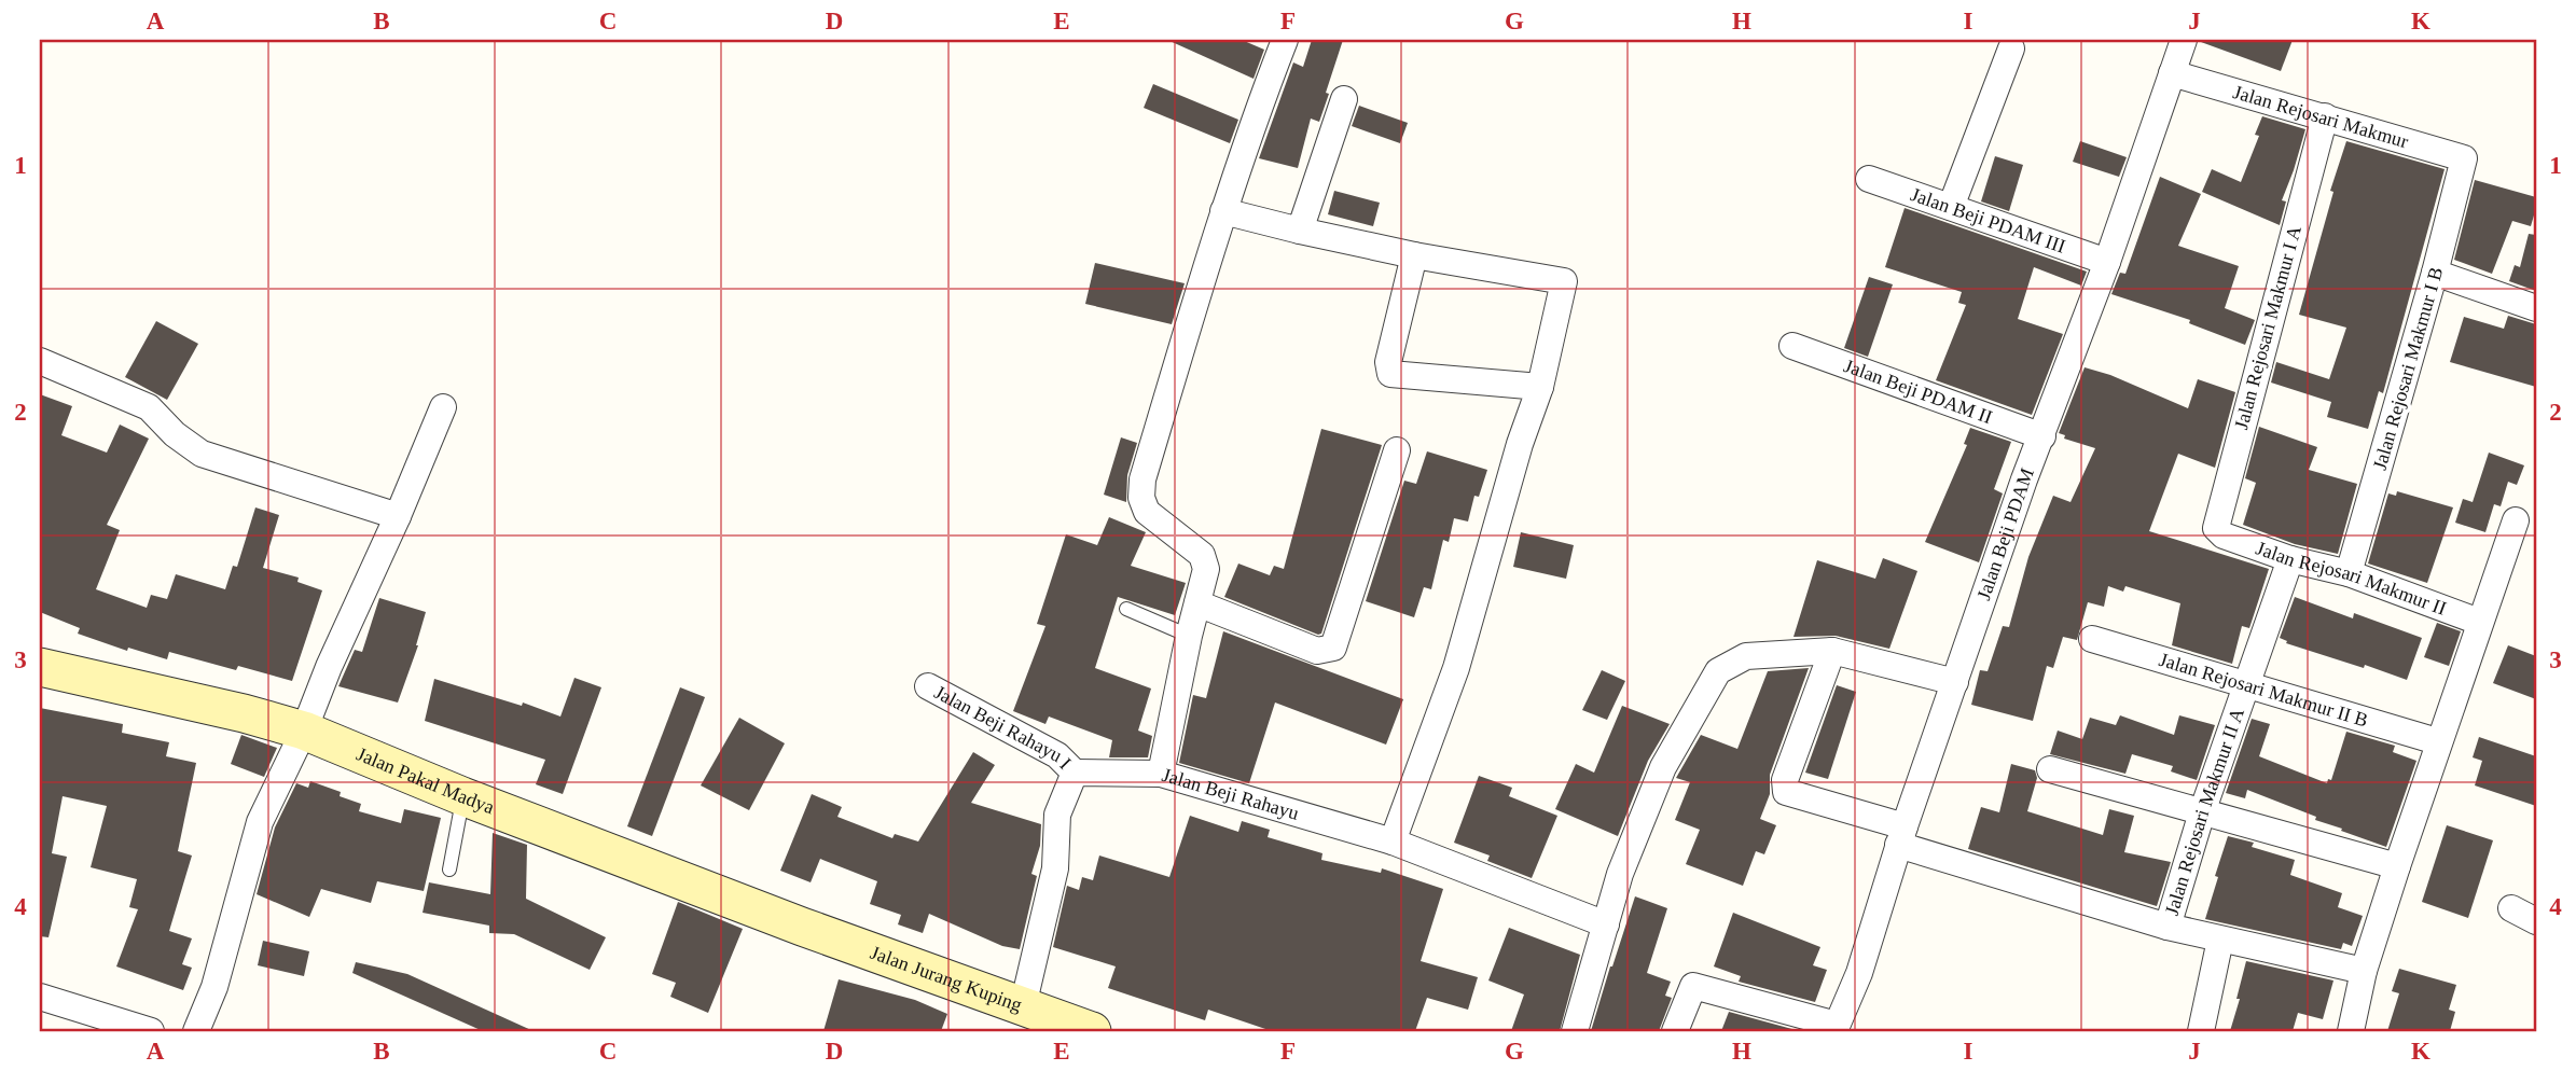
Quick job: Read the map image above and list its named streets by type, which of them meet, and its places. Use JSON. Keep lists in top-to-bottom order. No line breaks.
{"streets":{"street":["Jalan Rejosari Makmur","Jalan Beji PDAM III","Jalan Rejosari Makmur I A","Jalan Rejosari Makmur I B","Jalan Beji PDAM II","Jalan Beji PDAM","Jalan Rejosari Makmur II","Jalan Rejosari Makmur II B","Jalan Beji Rahayu I","Jalan Pakal Madya","Jalan Beji Rahayu","Jalan Rejosari Makmur II A","Jalan Jurang Kuping"]},"crossings":[["Jalan Rejosari Makmur","Jalan Rejosari Makmur I A"],["Jalan Rejosari Makmur","Jalan Rejosari Makmur I B"],["Jalan Rejosari Makmur","Jalan Beji PDAM"],["Jalan Beji PDAM III","Jalan Beji PDAM"],["Jalan Rejosari Makmur I A","Jalan Rejosari Makmur II"],["Jalan Rejosari Makmur I B","Jalan Rejosari Makmur II"],["Jalan Beji PDAM II","Jalan Beji PDAM"],["Jalan Beji PDAM","Jalan Rejosari Makmur II A"],["Jalan Rejosari Makmur II","Jalan Rejosari Makmur II A"],["Jalan Rejosari Makmur II B","Jalan Rejosari Makmur II A"],["Jalan Beji Rahayu I","Jalan Beji Rahayu"],["Jalan Pakal Madya","Jalan Jurang Kuping"]],"grid":{"columns":["A","B","C","D","E","F","G","H","I","J","K"],"rows":["1","2","3","4"]}}
